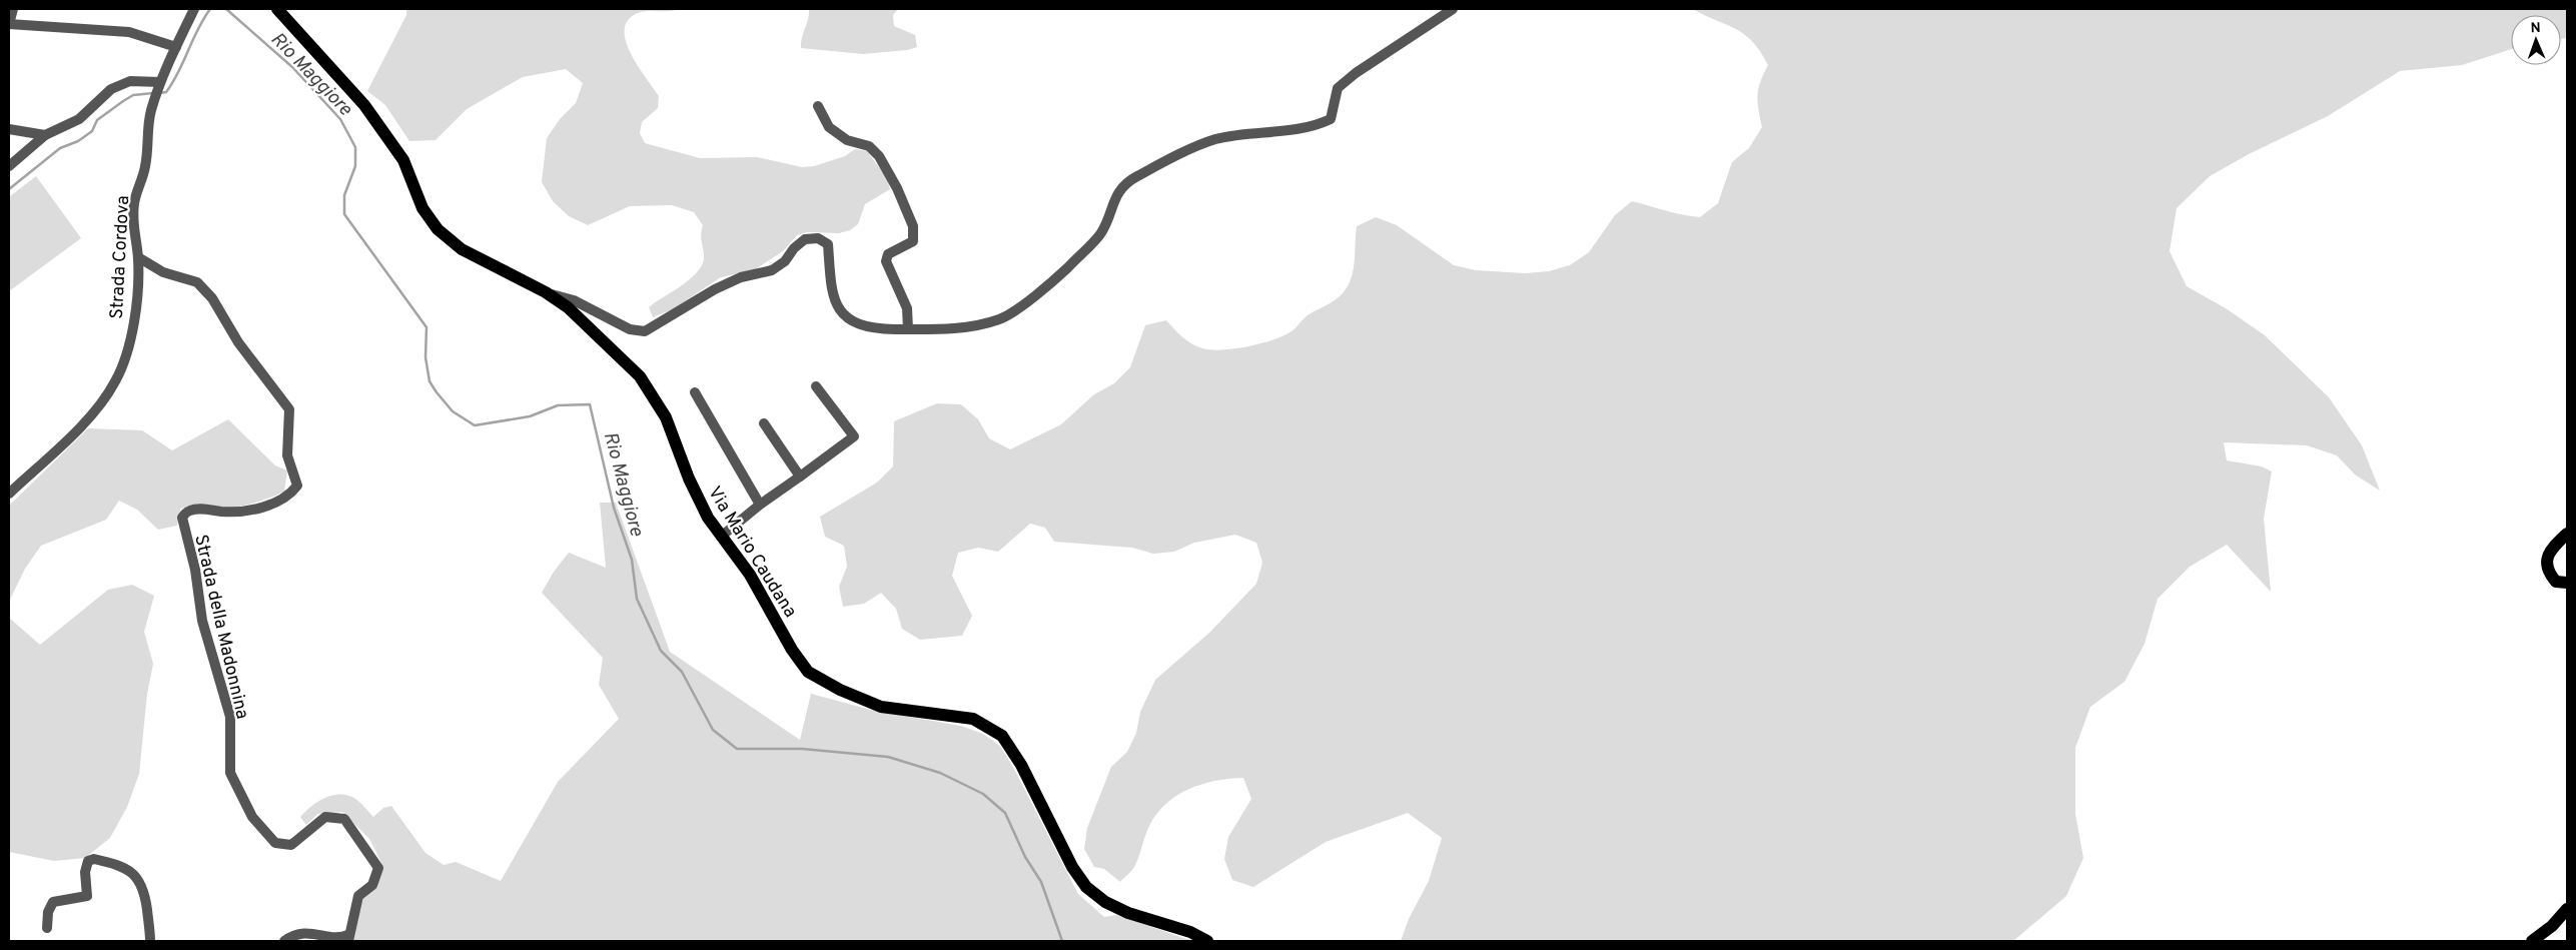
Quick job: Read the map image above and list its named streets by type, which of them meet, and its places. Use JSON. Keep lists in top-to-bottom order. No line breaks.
{"streets":{"main road":["Via Mario Caudana"],"street":["Strada Cordova","Strada della Madonnina"]},"crossings":[["Strada Cordova","Strada della Madonnina"]],"water":["Rio Maggiore"],"north":"top"}
